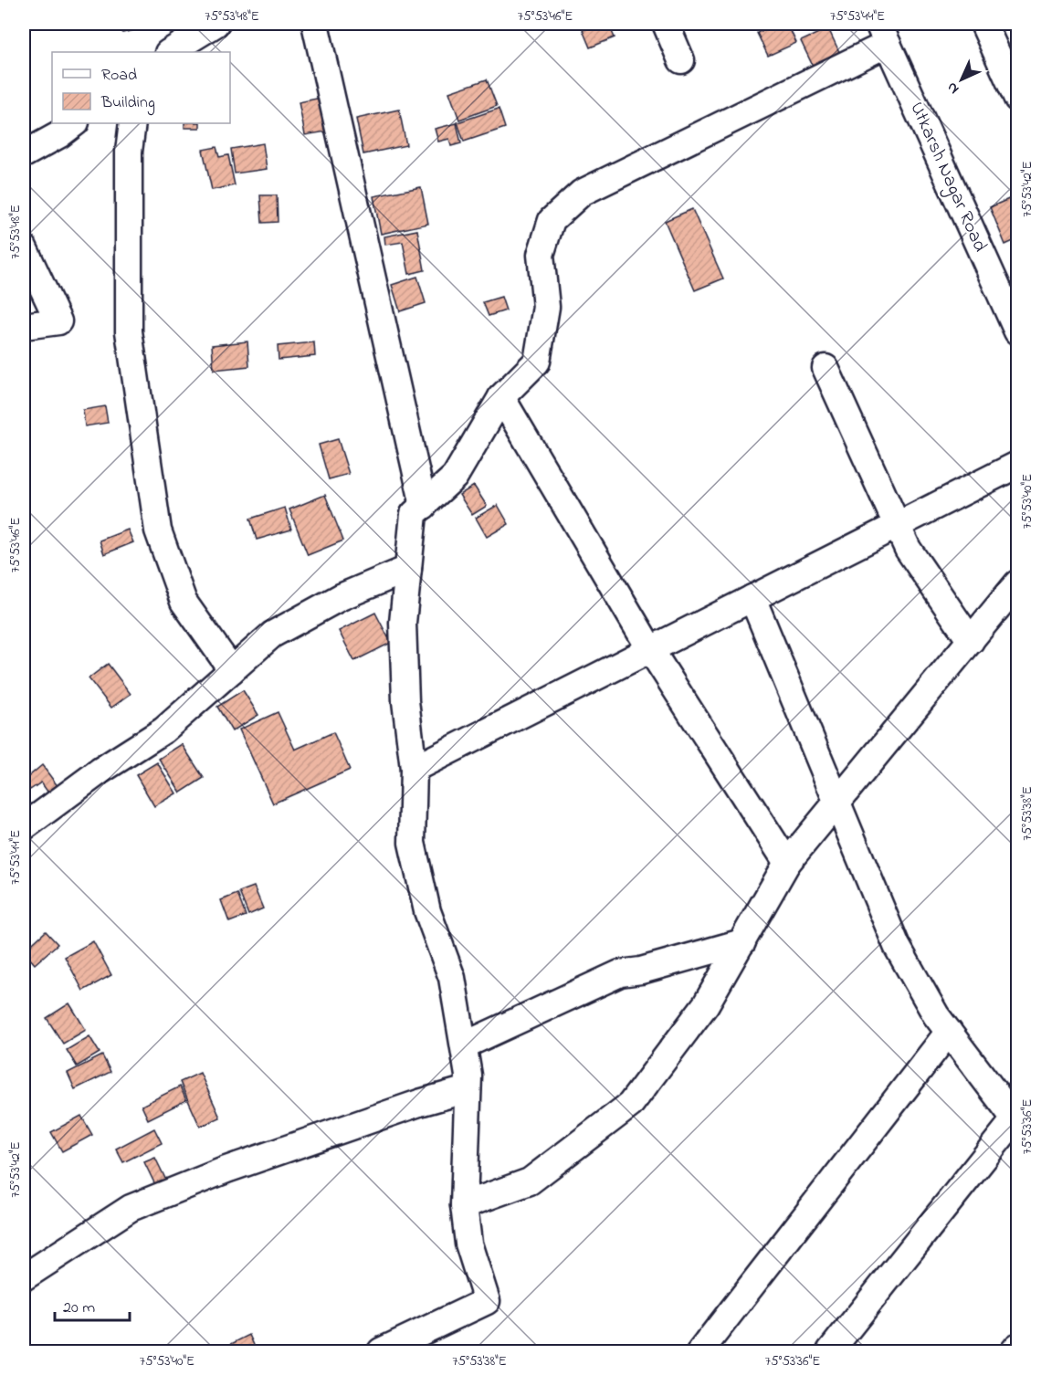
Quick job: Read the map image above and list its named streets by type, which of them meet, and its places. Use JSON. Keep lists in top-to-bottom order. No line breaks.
{"streets":{"street":["Utkarsh Nagar Road"]},"legend":["Road","Building"],"scale_bar":"20 m","north":"bottom left","coordinates":["75°53'48\"E","75°53'46\"E","75°53'44\"E","75°53'42\"E","75°53'40\"E","75°53'38\"E","75°53'36\"E"]}
